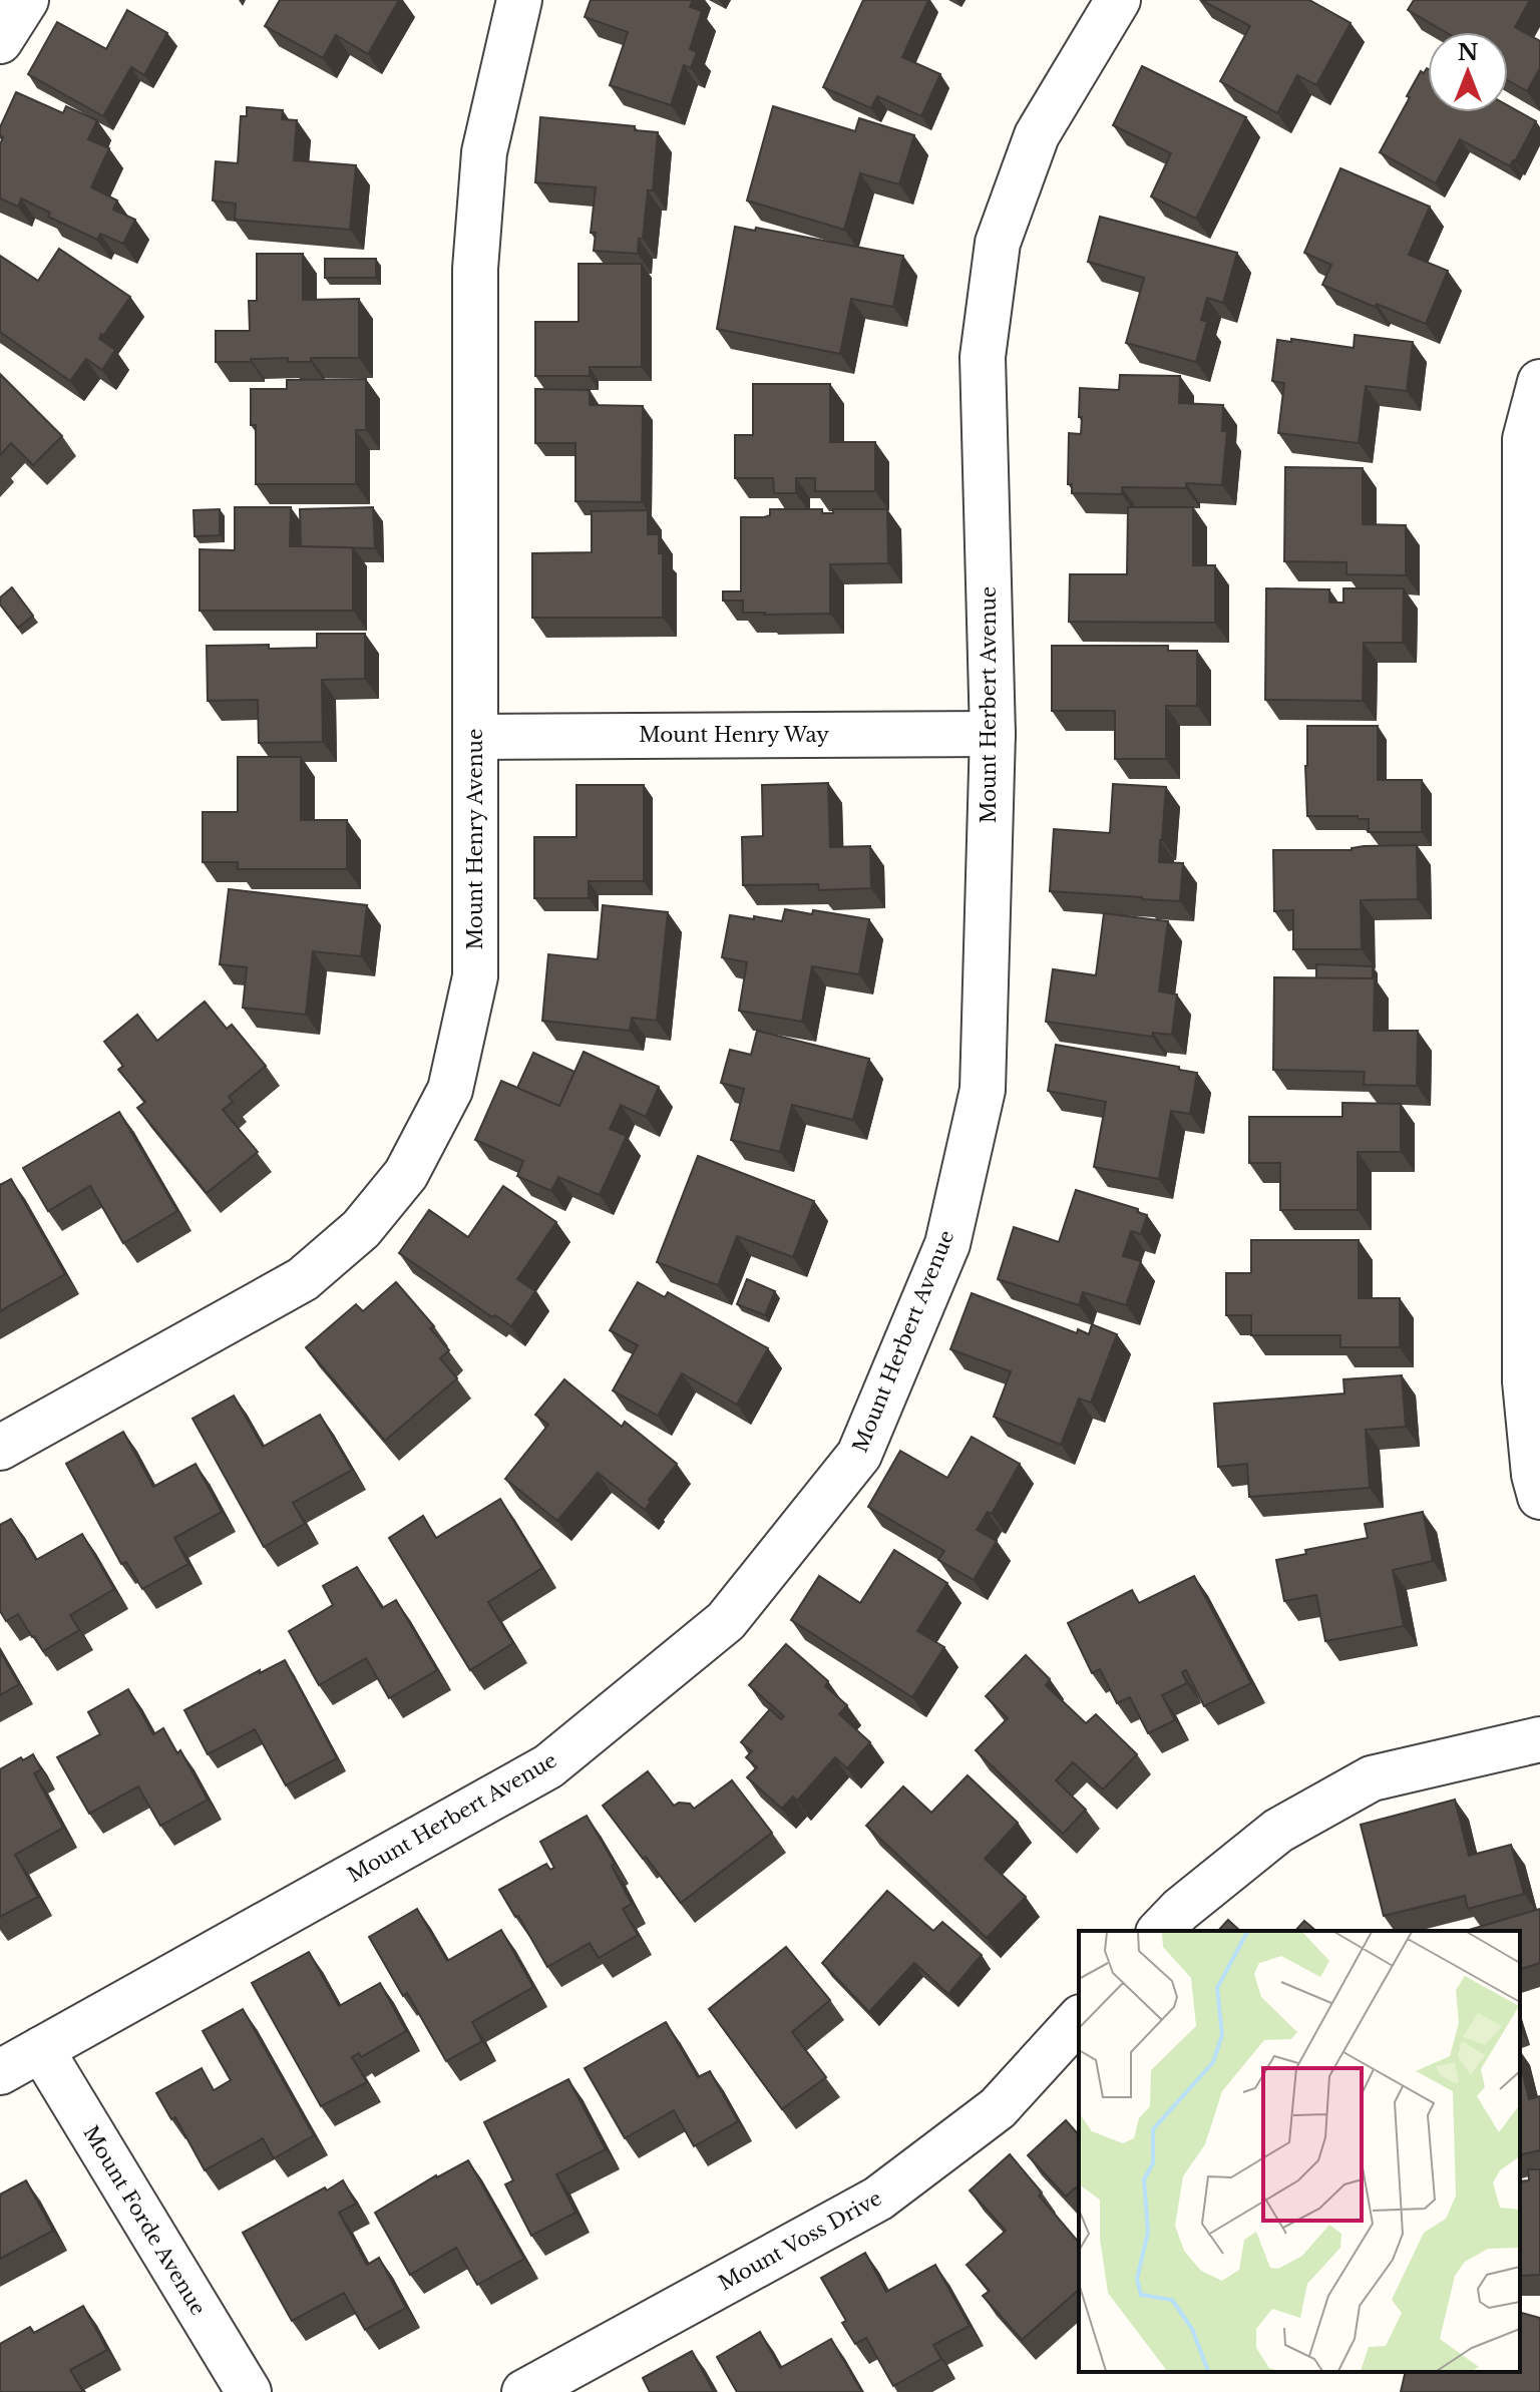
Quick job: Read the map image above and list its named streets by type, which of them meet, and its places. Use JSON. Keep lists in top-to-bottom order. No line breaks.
{"streets":{"street":["Mount Herbert Avenue","Mount Henry Way","Mount Henry Avenue","Mount Forde Avenue","Mount Voss Drive"]},"crossings":[["Mount Herbert Avenue","Mount Henry Way"],["Mount Herbert Avenue","Mount Forde Avenue"],["Mount Henry Way","Mount Henry Avenue"]],"north":"top"}
